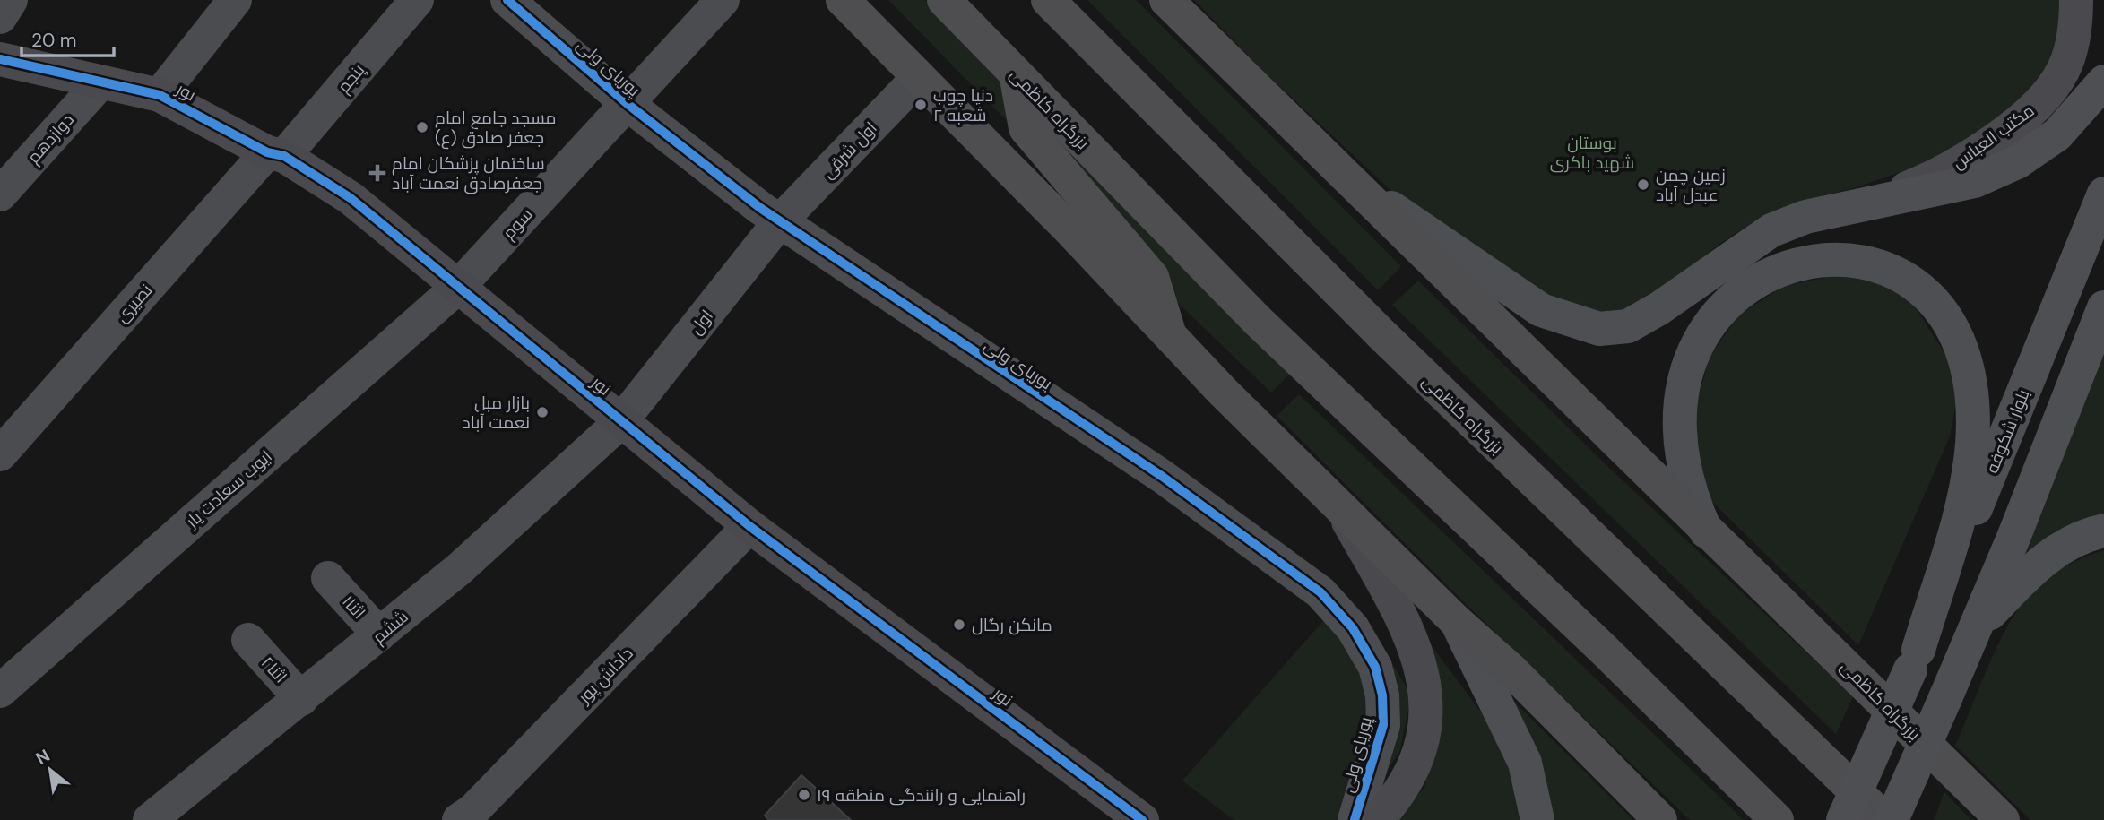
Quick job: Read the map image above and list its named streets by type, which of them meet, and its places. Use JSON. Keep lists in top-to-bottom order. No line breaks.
{"streets":{"highway":["بزرگراه کاظمی"],"main road":["بلوار شکوفه"],"street":["پوریای ولی","پنجم","نور","مکتب العباس","دوازدهم","اول شرقی","سوم","نصیری","اول","ایوب سعادت یار","اثنا۱","ششم","اثنا۲","داداش پور"]},"crossings":[["پوریای ولی","اول شرقی"],["پوریای ولی","سوم"],["پوریای ولی","اول"],["پنجم","نور"],["پنجم","نصیری"],["نور","دوازدهم"],["نور","سوم"],["نور","نصیری"],["نور","اول"],["نور","ایوب سعادت یار"],["نور","ششم"],["نور","داداش پور"],["اول شرقی","اول"],["سوم","ایوب سعادت یار"],["اول","ششم"],["اثنا۱","ششم"],["ششم","اثنا۲"]],"parks":["بوستان شهید باکری"],"places":{"other":["دنیا چوب شعبه ۲","مسجد جامع امام جعفر صادق (ع)","زمین چمن عبدل آباد","بازار مبل نعمت آباد","مانکن رگال","راهنمایی و رانندگی منطقه ۱۹"],"health":["ساختمان پزشکان امام جعفرصادق نعمت آباد"]},"scale_bar":"20 m","north":"top left"}
